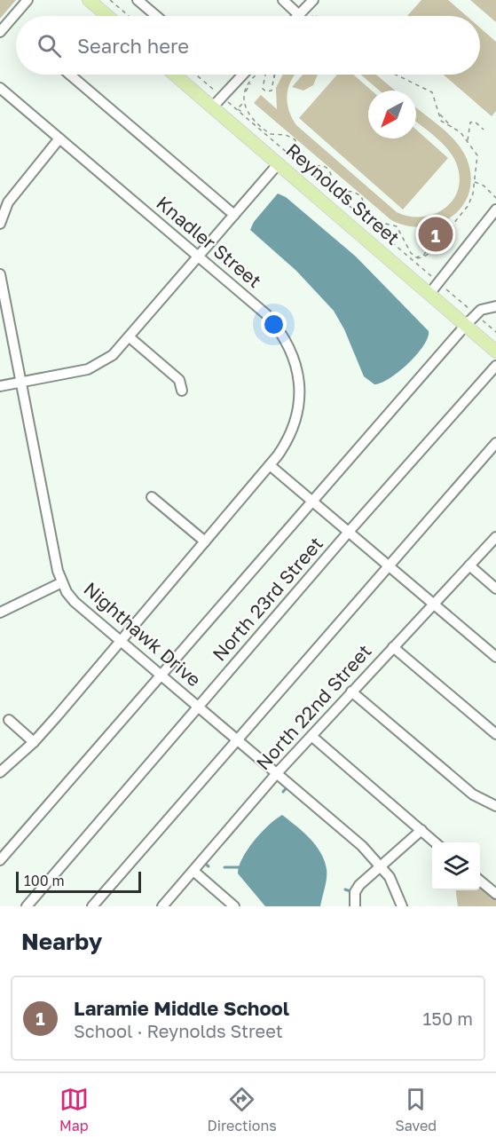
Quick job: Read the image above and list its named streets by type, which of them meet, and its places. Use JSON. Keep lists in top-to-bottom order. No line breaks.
{"streets":{"main road":["Reynolds Street"],"street":["Knadler Street","North 23rd Street","Nighthawk Drive","North 22nd Street"]},"crossings":[["Knadler Street","Nighthawk Drive"],["North 23rd Street","Nighthawk Drive"],["Nighthawk Drive","North 22nd Street"]],"scale_bar":"100 m","north":"bottom left","page":{"search":"Search here","pins":"1","scale":"100 m","heading":"Nearby","list":[{"mark":"1","name":"Laramie Middle School","note":"School · Reynolds Street","value":"150 m"}],"nav":["Map","Directions","Saved"]}}
